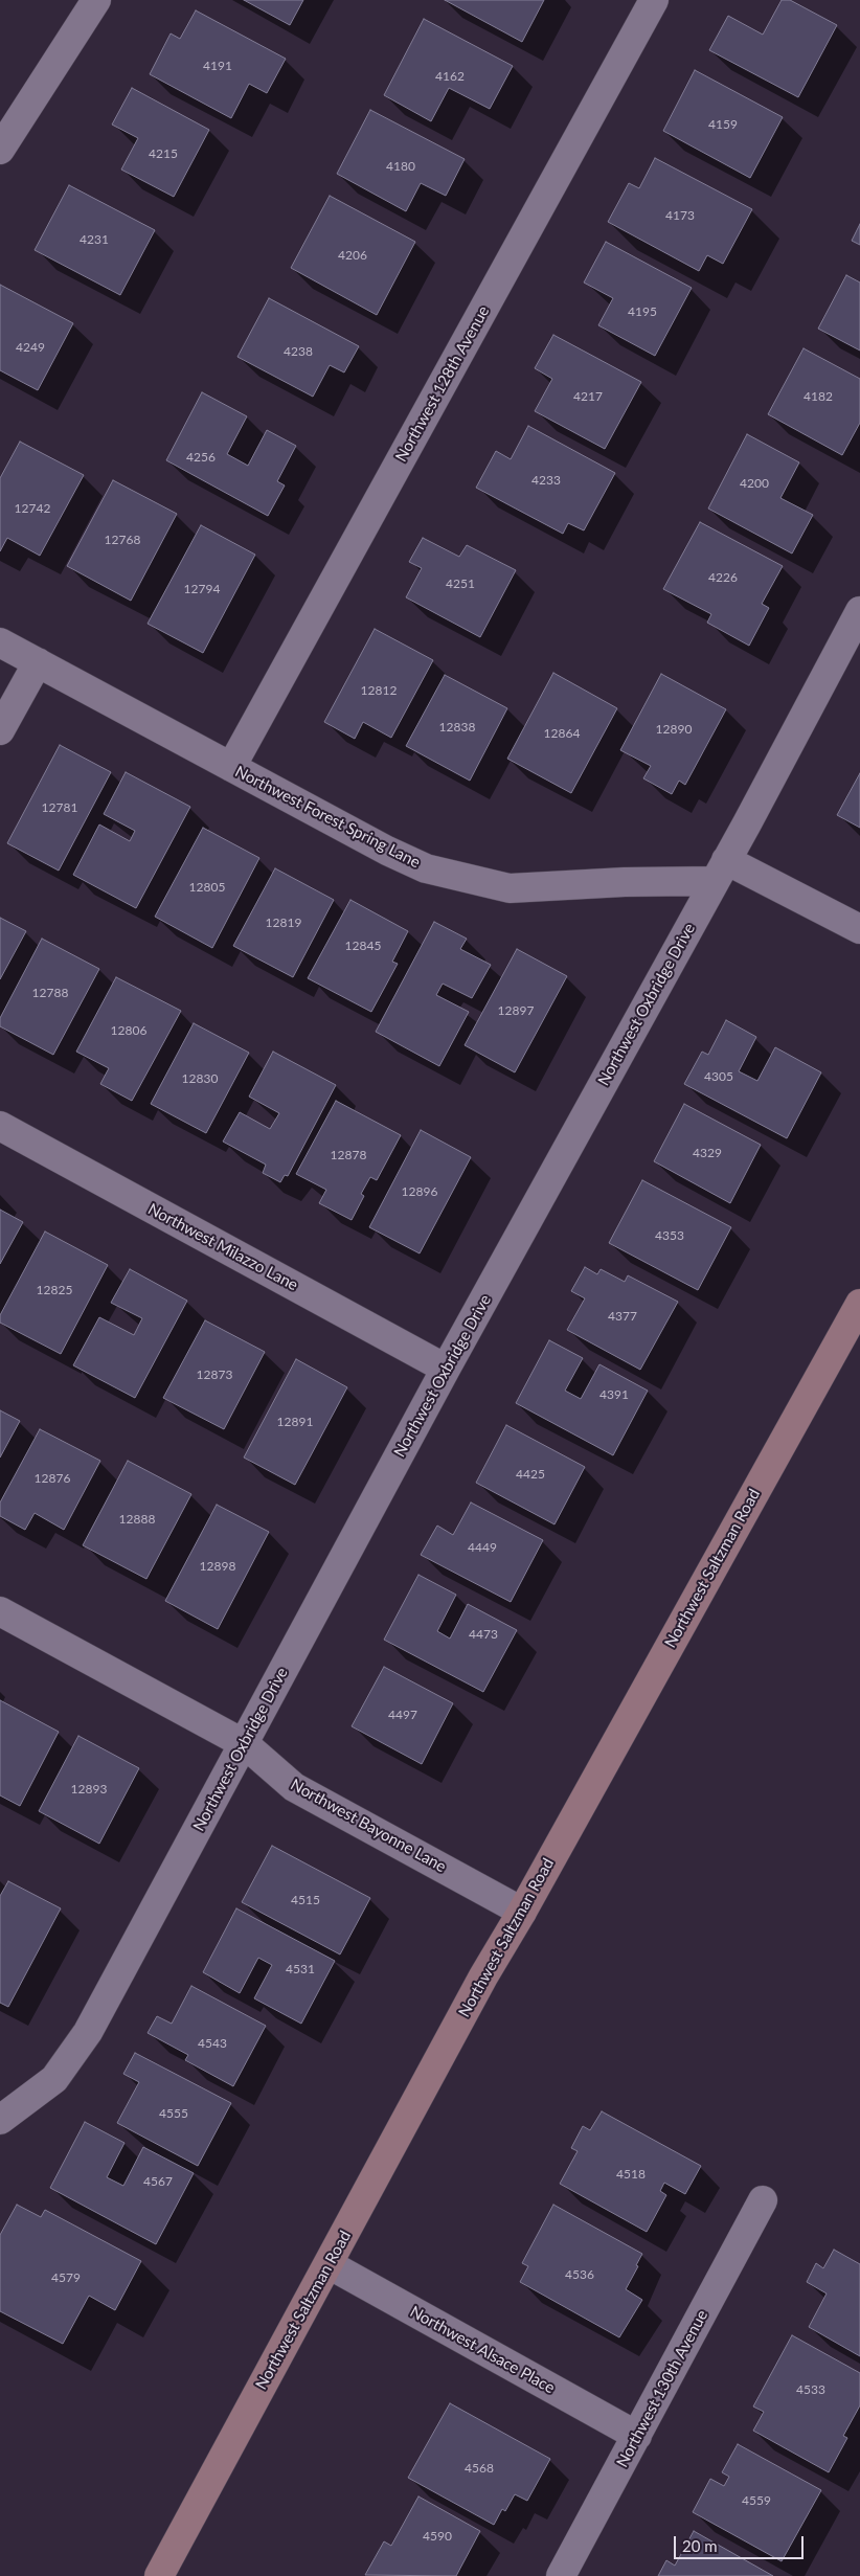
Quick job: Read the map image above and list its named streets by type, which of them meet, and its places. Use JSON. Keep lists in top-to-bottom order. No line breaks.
{"streets":{"main road":["Northwest Saltzman Road"],"street":["Northwest 128th Avenue","Northwest Forest Spring Lane","Northwest Oxbridge Drive","Northwest Milazzo Lane","Northwest Bayonne Lane","Northwest Alsace Place","Northwest 130th Avenue"]},"crossings":[["Northwest 128th Avenue","Northwest Forest Spring Lane"],["Northwest Forest Spring Lane","Northwest Oxbridge Drive"],["Northwest Oxbridge Drive","Northwest Milazzo Lane"],["Northwest Oxbridge Drive","Northwest Bayonne Lane"],["Northwest Saltzman Road","Northwest Bayonne Lane"],["Northwest Saltzman Road","Northwest Alsace Place"],["Northwest Alsace Place","Northwest 130th Avenue"]],"house_numbers":["4191","4162","4159","4215","4180","4173","4231","4206","4195","4249","4238","4217","4182","4256","4233","4200","12742","12768","4226","4251","12794","12812","12838","12890","12864","12781","12805","12819","12845","12788","12897","12806","4305","12830","4329","12878","12896","4353","12825","4377","12873","4391","12891","4425","12876","12888","4449","12898","4473","4497","12893","4515","4531","4543","4555","4518","4567","4536","4579","4533","4568","4559","4590"],"scale_bar":"20 m"}
